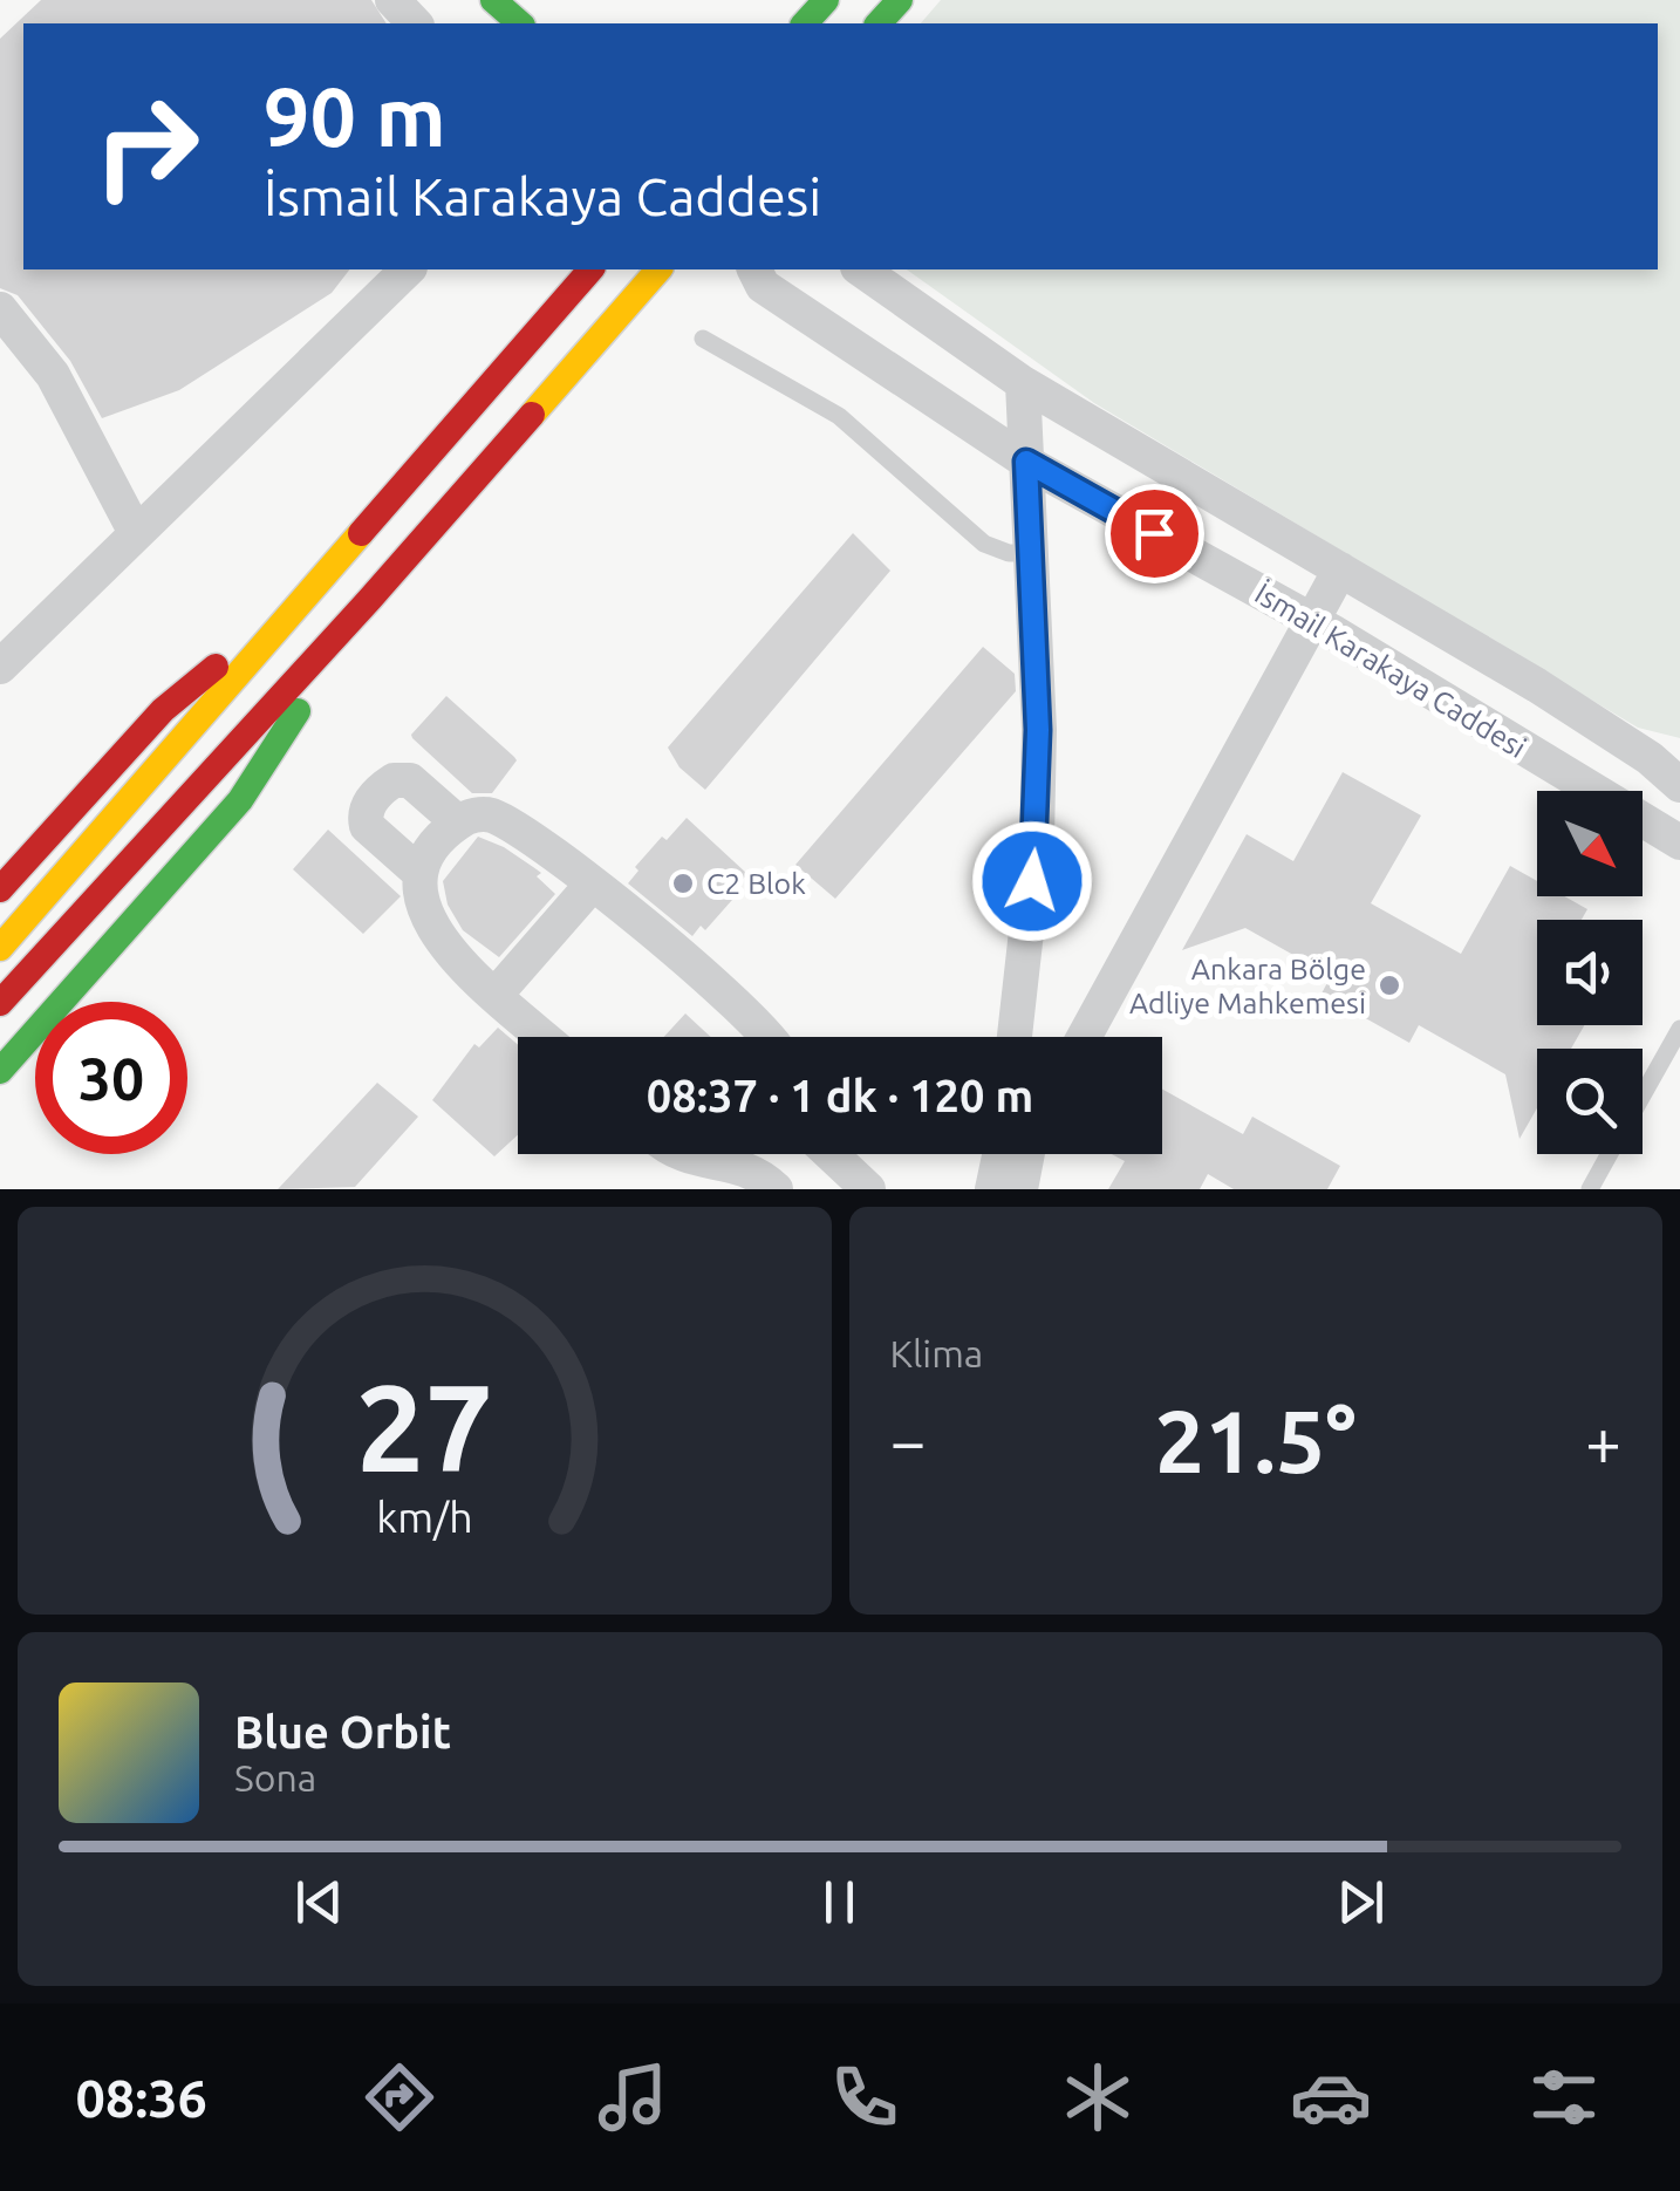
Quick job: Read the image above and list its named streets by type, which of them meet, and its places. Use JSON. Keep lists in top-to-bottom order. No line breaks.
{"streets":{"street":["İsmail Karakaya Caddesi"]},"places":["C2 Blok","Ankara Bölge Adliye Mahkemesi"],"north":"bottom right","page":{"turn":["90 m","İsmail Karakaya Caddesi"],"limit":"30","trip":"08:37 · 1 dk · 120 m","tile":"Klima","heat":["−","21.5°","+"],"song":["Blue Orbit","Sona"],"tabs":"08:36","gauge":["27","km/h"]}}
